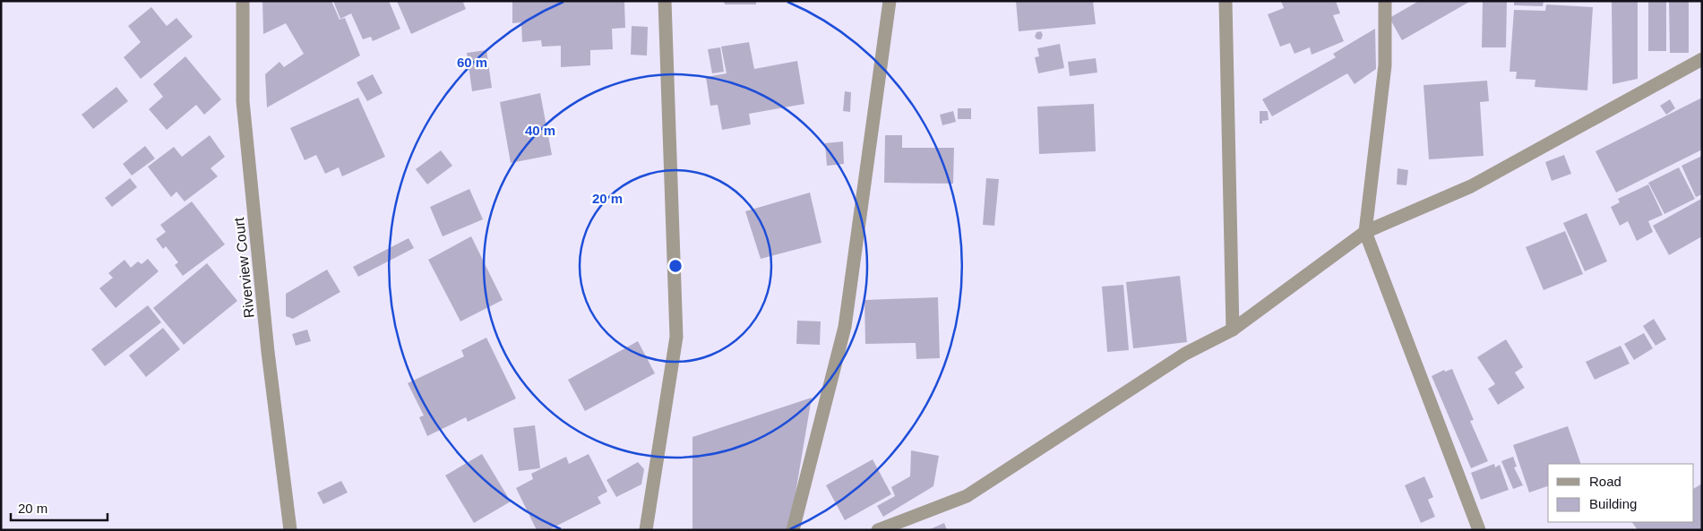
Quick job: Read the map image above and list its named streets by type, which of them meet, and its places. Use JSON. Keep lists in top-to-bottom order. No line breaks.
{"streets":{"street":["Riverview Court"]},"legend":["Road","Building"],"scale_bar":"20 m","rings":["60 m","40 m","20 m"]}
